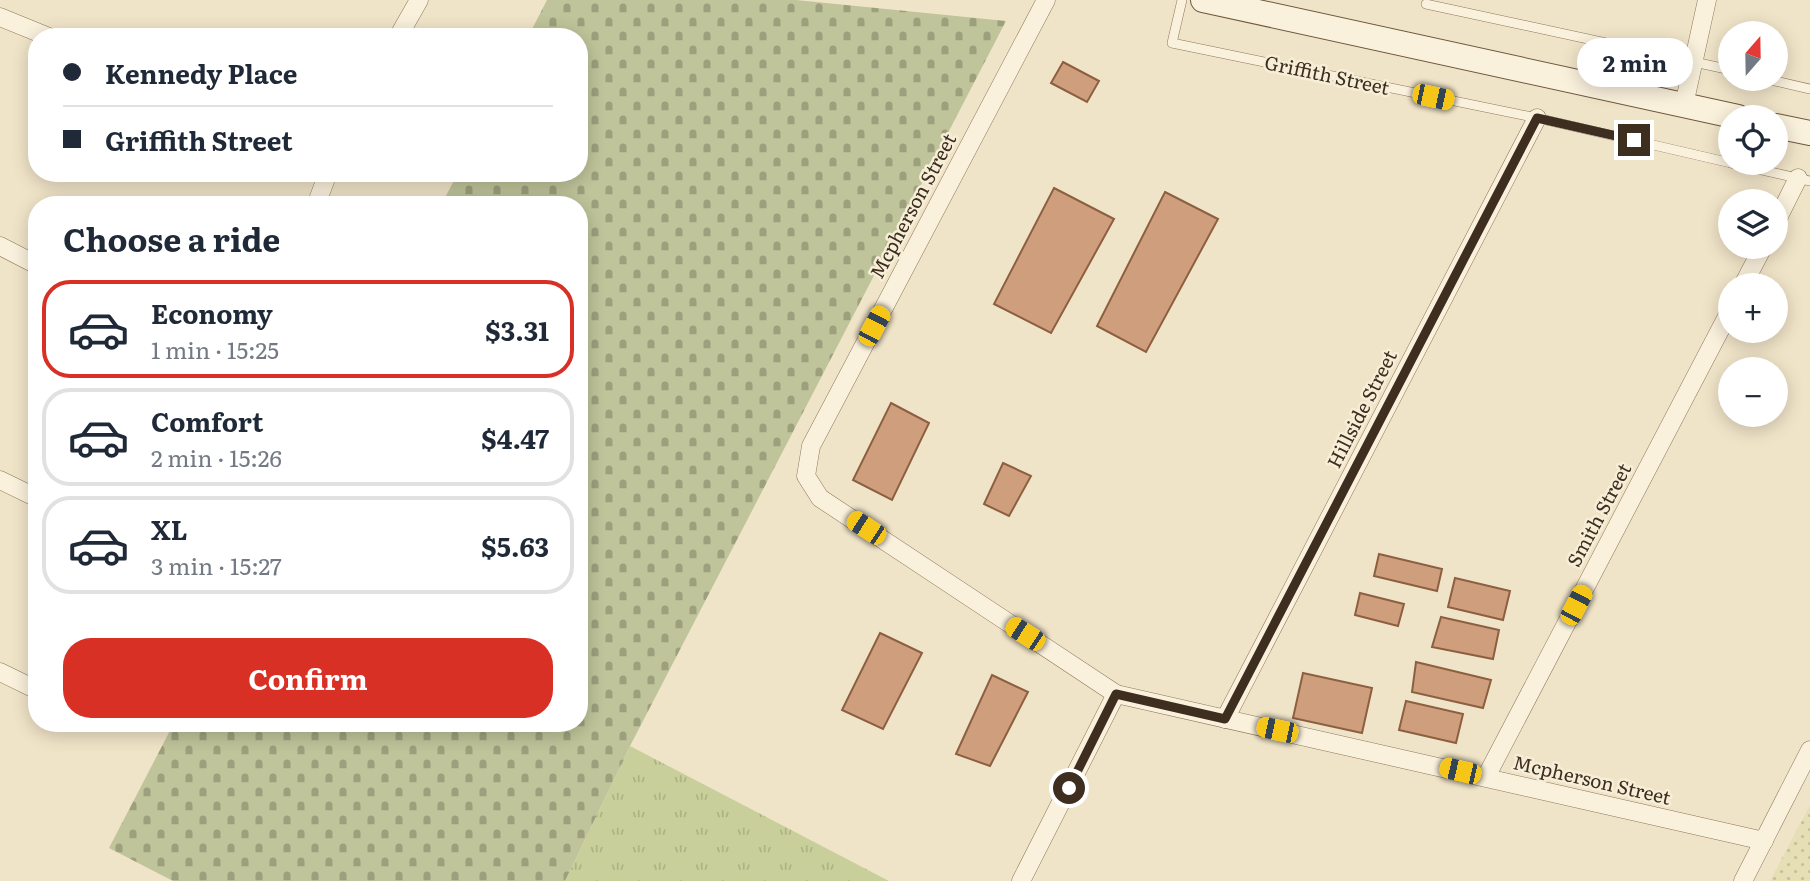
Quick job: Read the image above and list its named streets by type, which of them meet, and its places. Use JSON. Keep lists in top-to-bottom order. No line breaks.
{"streets":{"street":["Mcpherson Street","Hillside Street","Smith Street"],"lane":["Griffith Street"]},"crossings":[["Griffith Street","Hillside Street"],["Mcpherson Street","Hillside Street"],["Mcpherson Street","Smith Street"]],"north":"top","page":{"map_buttons":["+","−"],"banner":["Kennedy Place","Griffith Street"],"bubble":"2 min","heading":"Choose a ride","list":[{"name":"Economy","note":"1 min · 15:25","value":"$3.31"},{"name":"Comfort","note":"2 min · 15:26","value":"$4.47"},{"name":"XL","note":"3 min · 15:27","value":"$5.63"}],"buttons":"Confirm"}}
